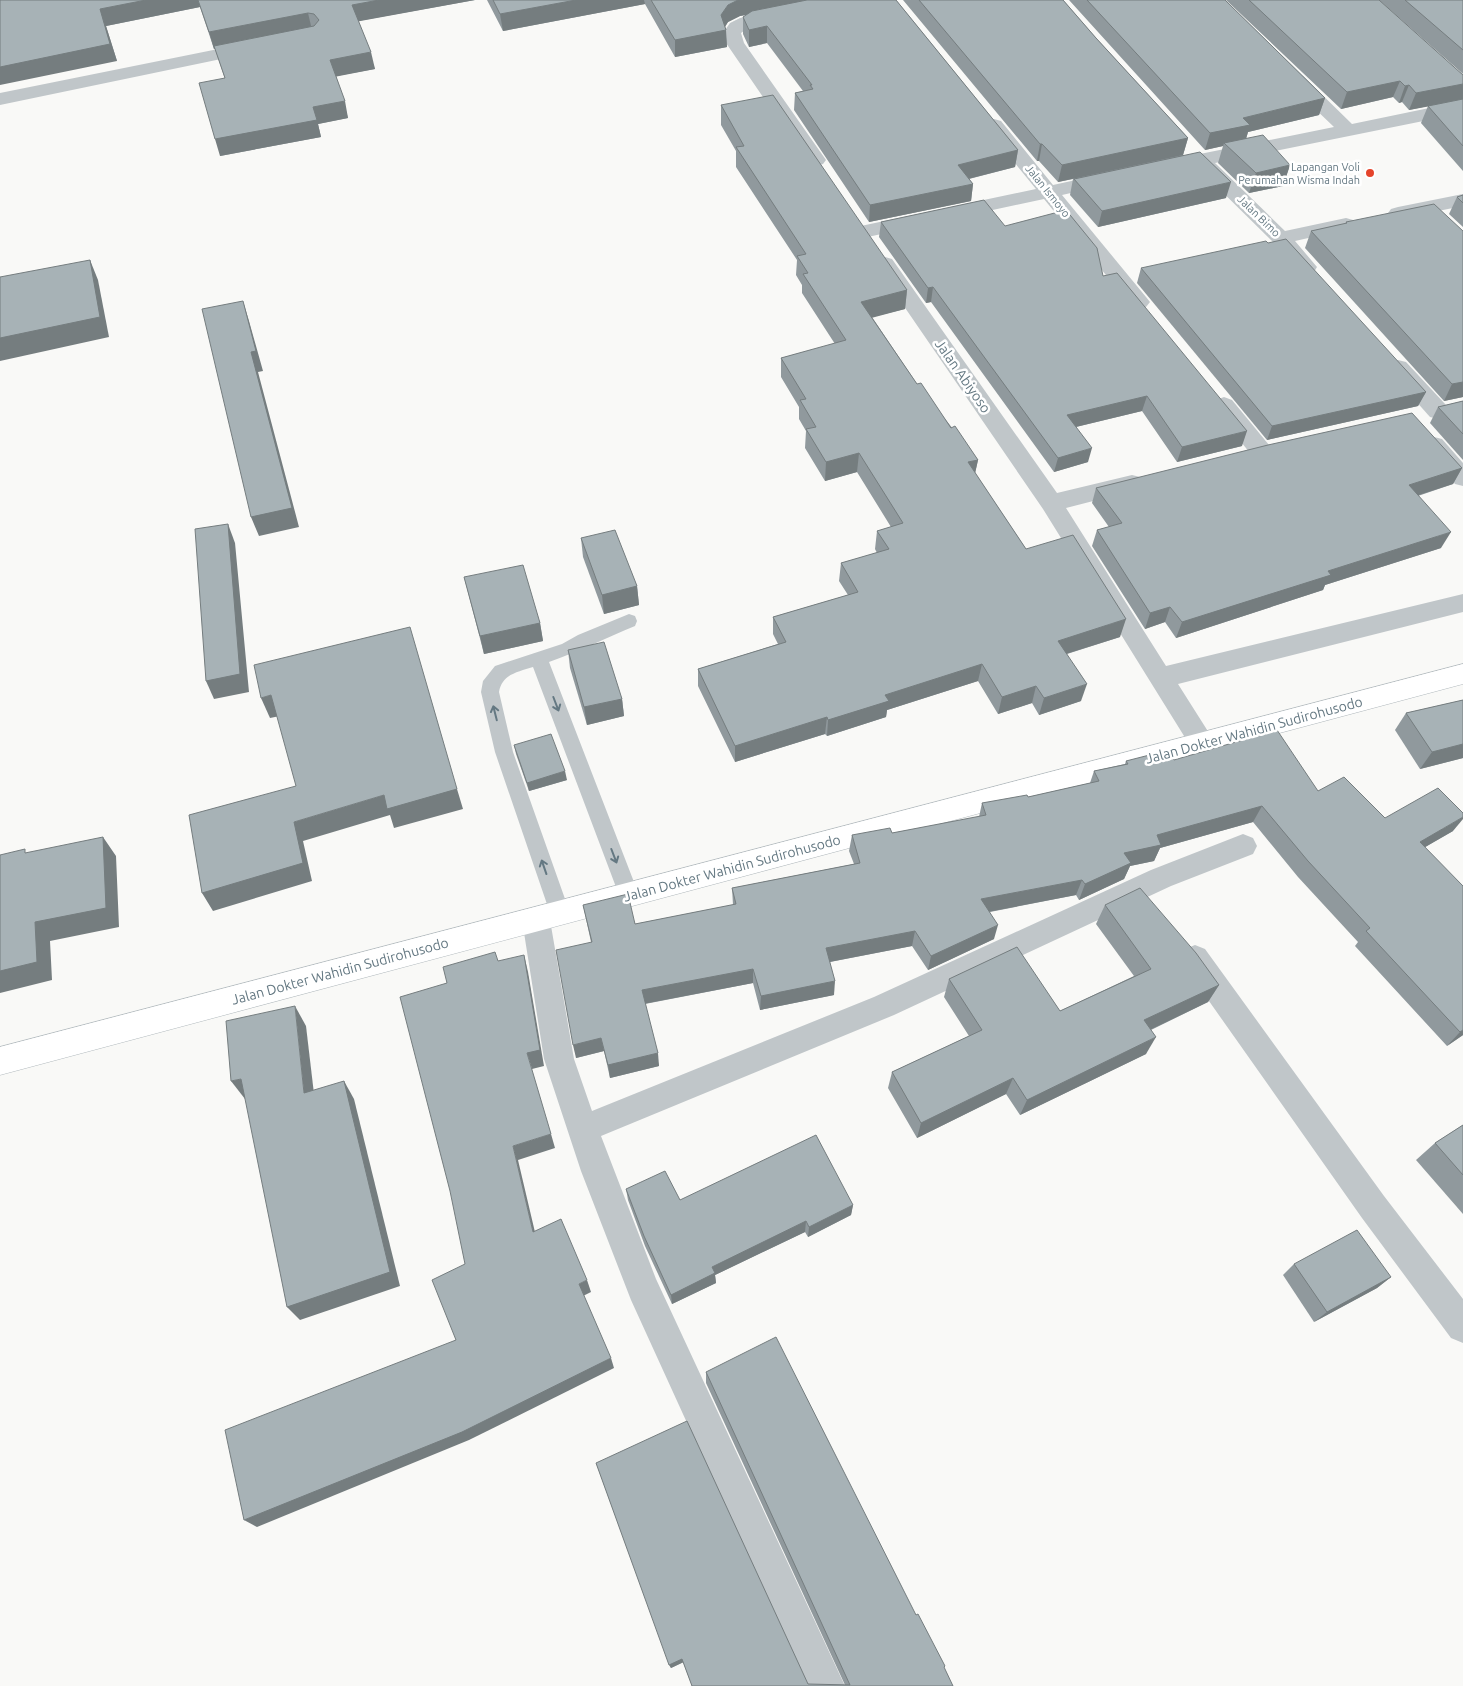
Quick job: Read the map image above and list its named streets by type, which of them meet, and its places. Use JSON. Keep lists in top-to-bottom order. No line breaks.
{"streets":{"main road":["Jalan Dokter Wahidin Sudirohusodo"],"street":["Jalan Ismoyo","Jalan Bimo","Jalan Abiyoso"]},"crossings":[["Jalan Ismoyo","Jalan Abiyoso"],["Jalan Abiyoso","Jalan Dokter Wahidin Sudirohusodo"]],"places":["Lapangan Voli Perumahan Wisma Indah"]}
